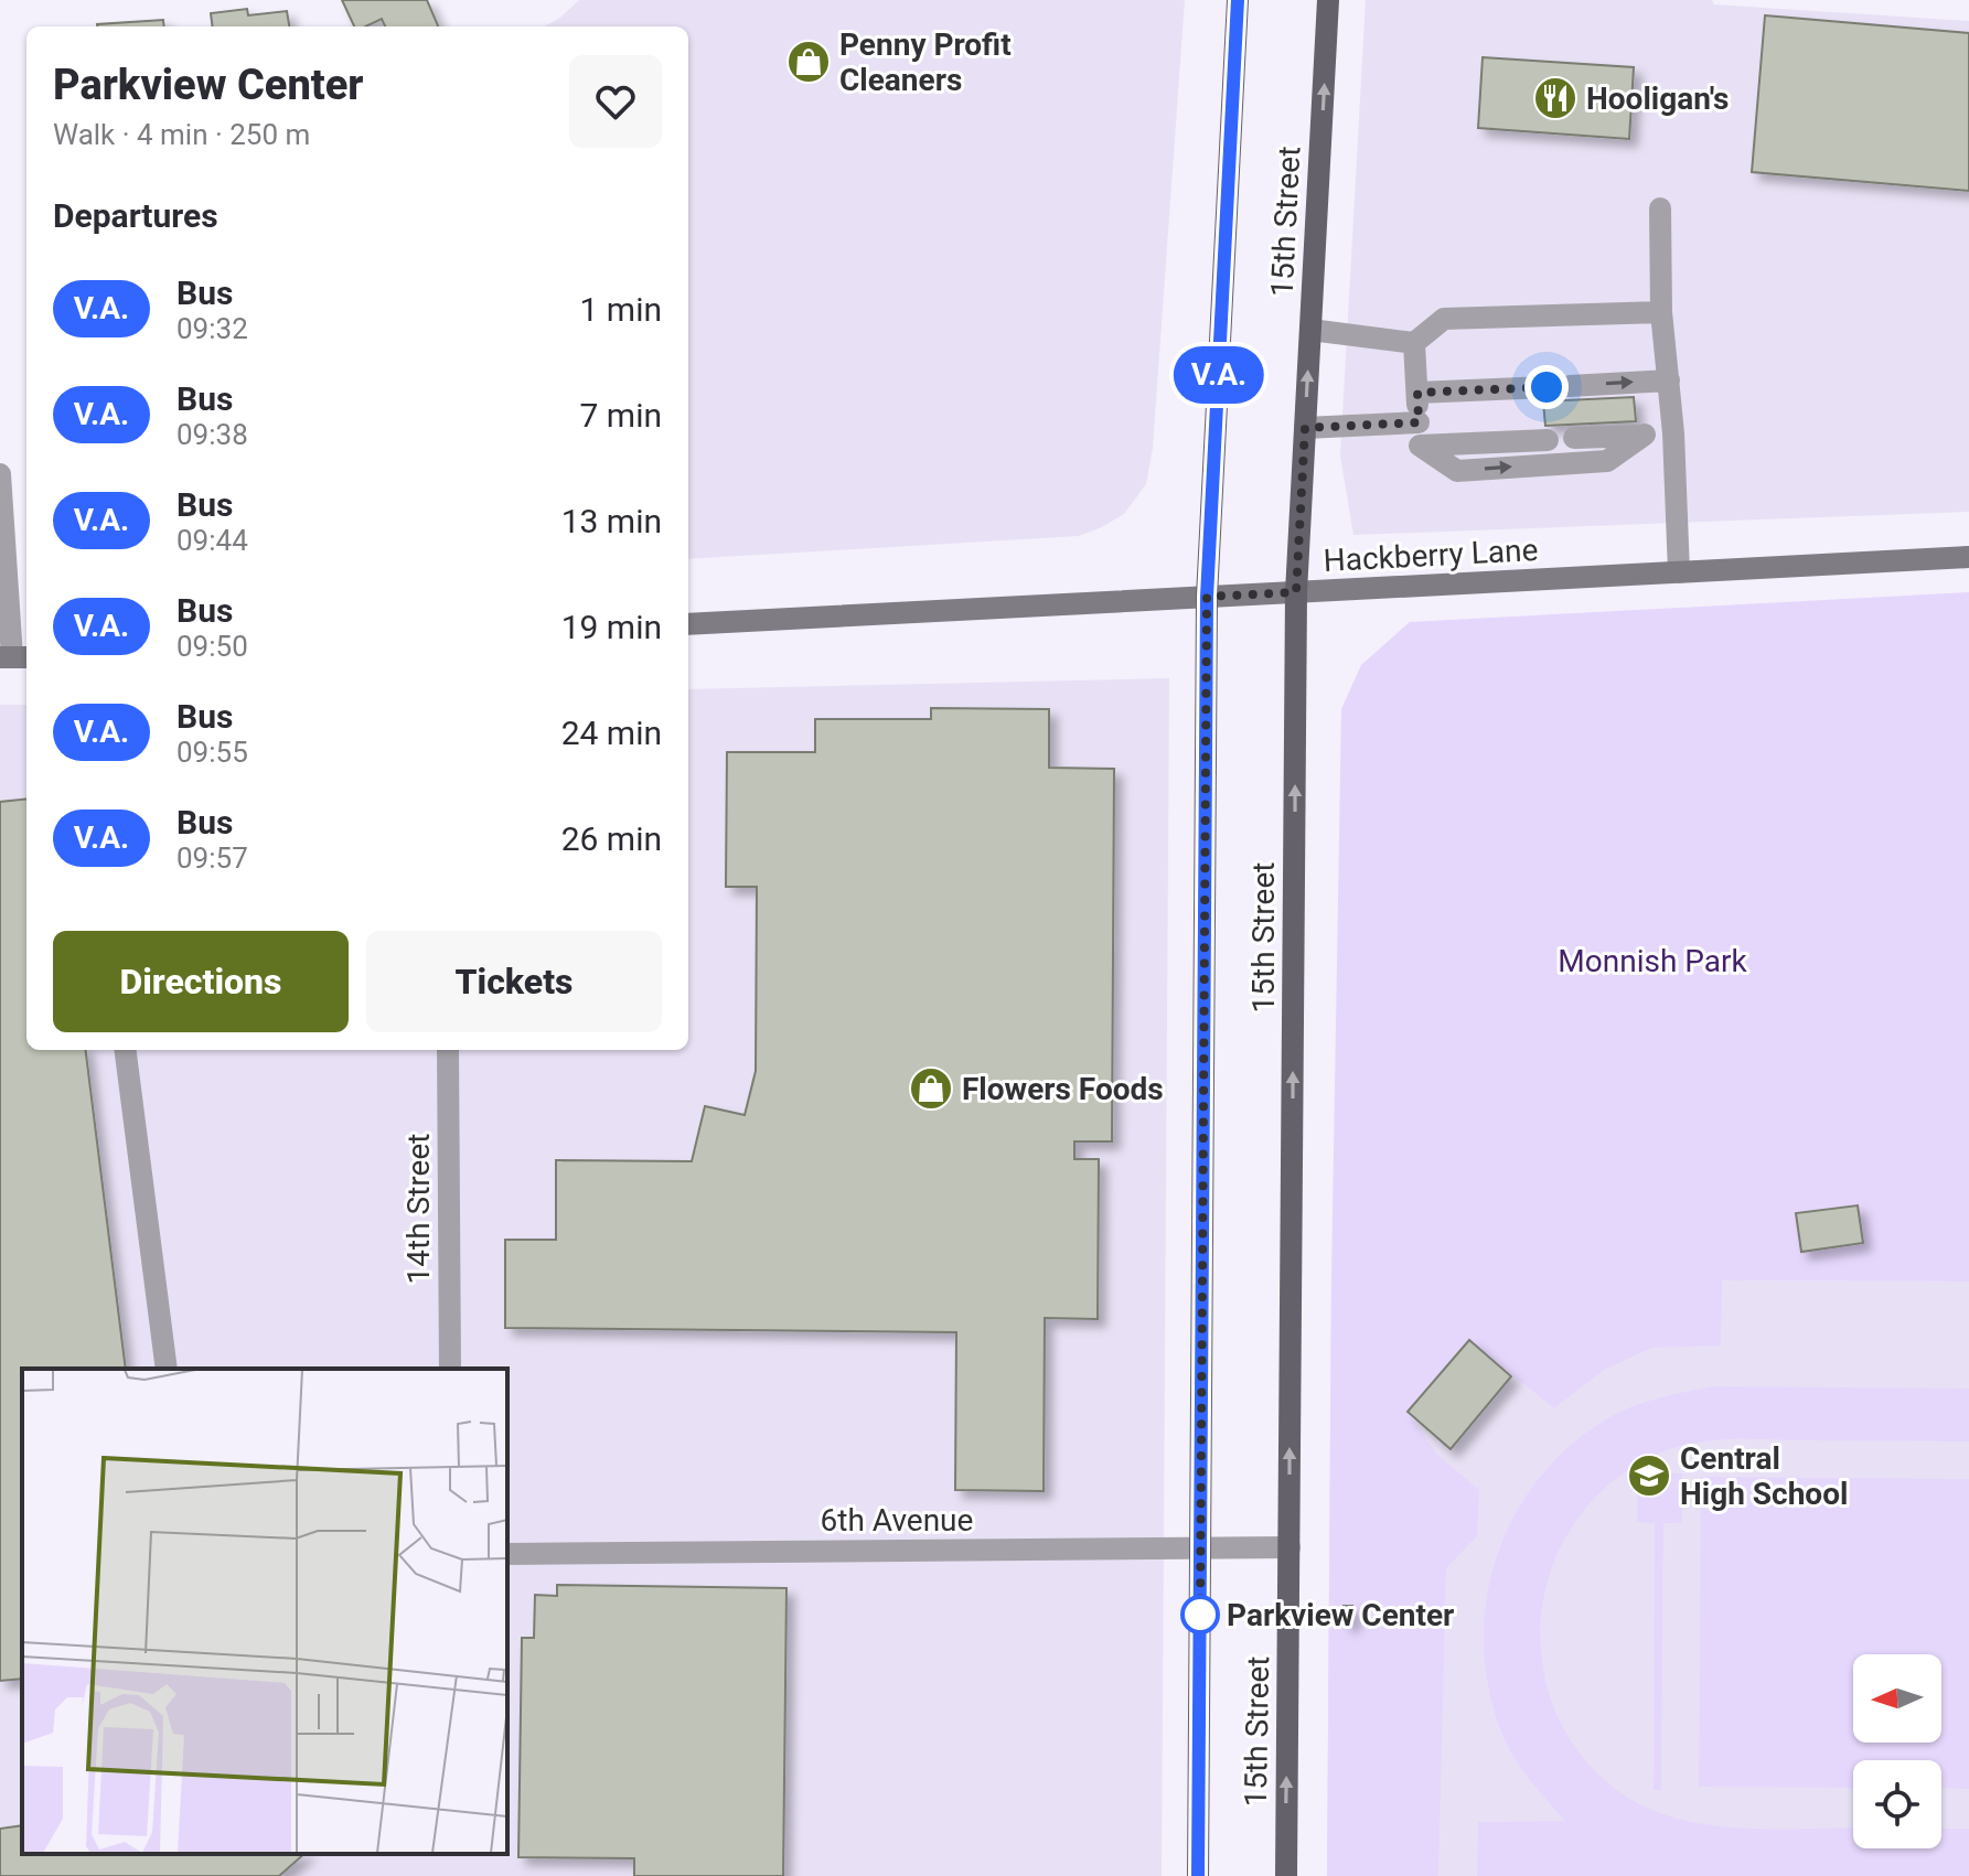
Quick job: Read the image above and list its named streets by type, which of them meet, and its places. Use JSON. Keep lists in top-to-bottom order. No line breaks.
{"streets":{"main road":["15th Street","Hackberry Lane"],"street":["14th Street","6th Avenue"]},"crossings":[["15th Street","Hackberry Lane"],["15th Street","6th Avenue"]],"parks":["Monnish Park"],"places":{"shop":["Penny Profit Cleaners","Flowers Foods"],"restaurant":["Hooligan's"],"school or university":["Central High School"],"other":["Parkview Center"]},"lines":["bus line V.A."],"north":"left","page":{"on_map":"V.A.","heading":[["Parkview Center","Walk · 4 min · 250 m"],"Departures"],"list":[{"mark":"V.A.","name":"Bus","note":"09:32","value":"1 min"},{"mark":"V.A.","name":"Bus","note":"09:38","value":"7 min"},{"mark":"V.A.","name":"Bus","note":"09:44","value":"13 min"},{"mark":"V.A.","name":"Bus","note":"09:50","value":"19 min"},{"mark":"V.A.","name":"Bus","note":"09:55","value":"24 min"},{"mark":"V.A.","name":"Bus","note":"09:57","value":"26 min"}],"buttons":["Directions","Tickets"]}}
